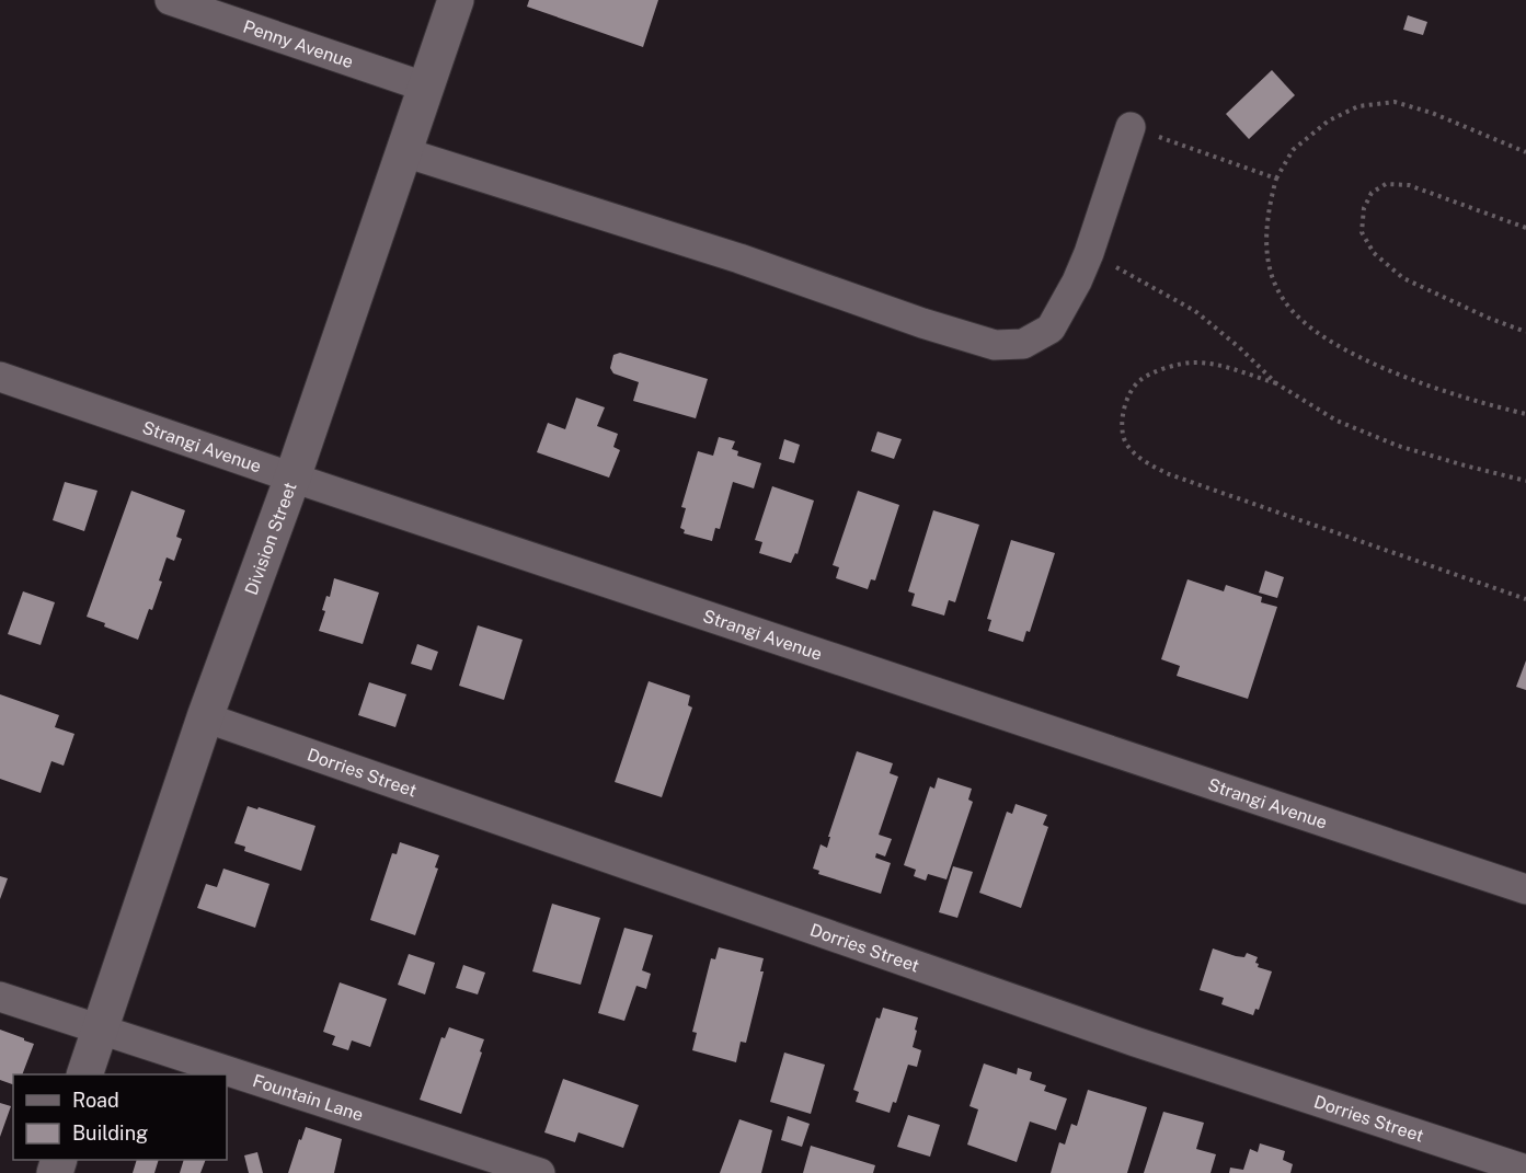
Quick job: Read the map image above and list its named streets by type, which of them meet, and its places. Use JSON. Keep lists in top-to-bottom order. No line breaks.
{"streets":{"main road":["Division Street"],"street":["Penny Avenue","Strangi Avenue","Dorries Street","Fountain Lane"]},"crossings":[["Penny Avenue","Division Street"],["Strangi Avenue","Division Street"],["Division Street","Dorries Street"],["Division Street","Fountain Lane"]],"legend":["Road","Building"]}
